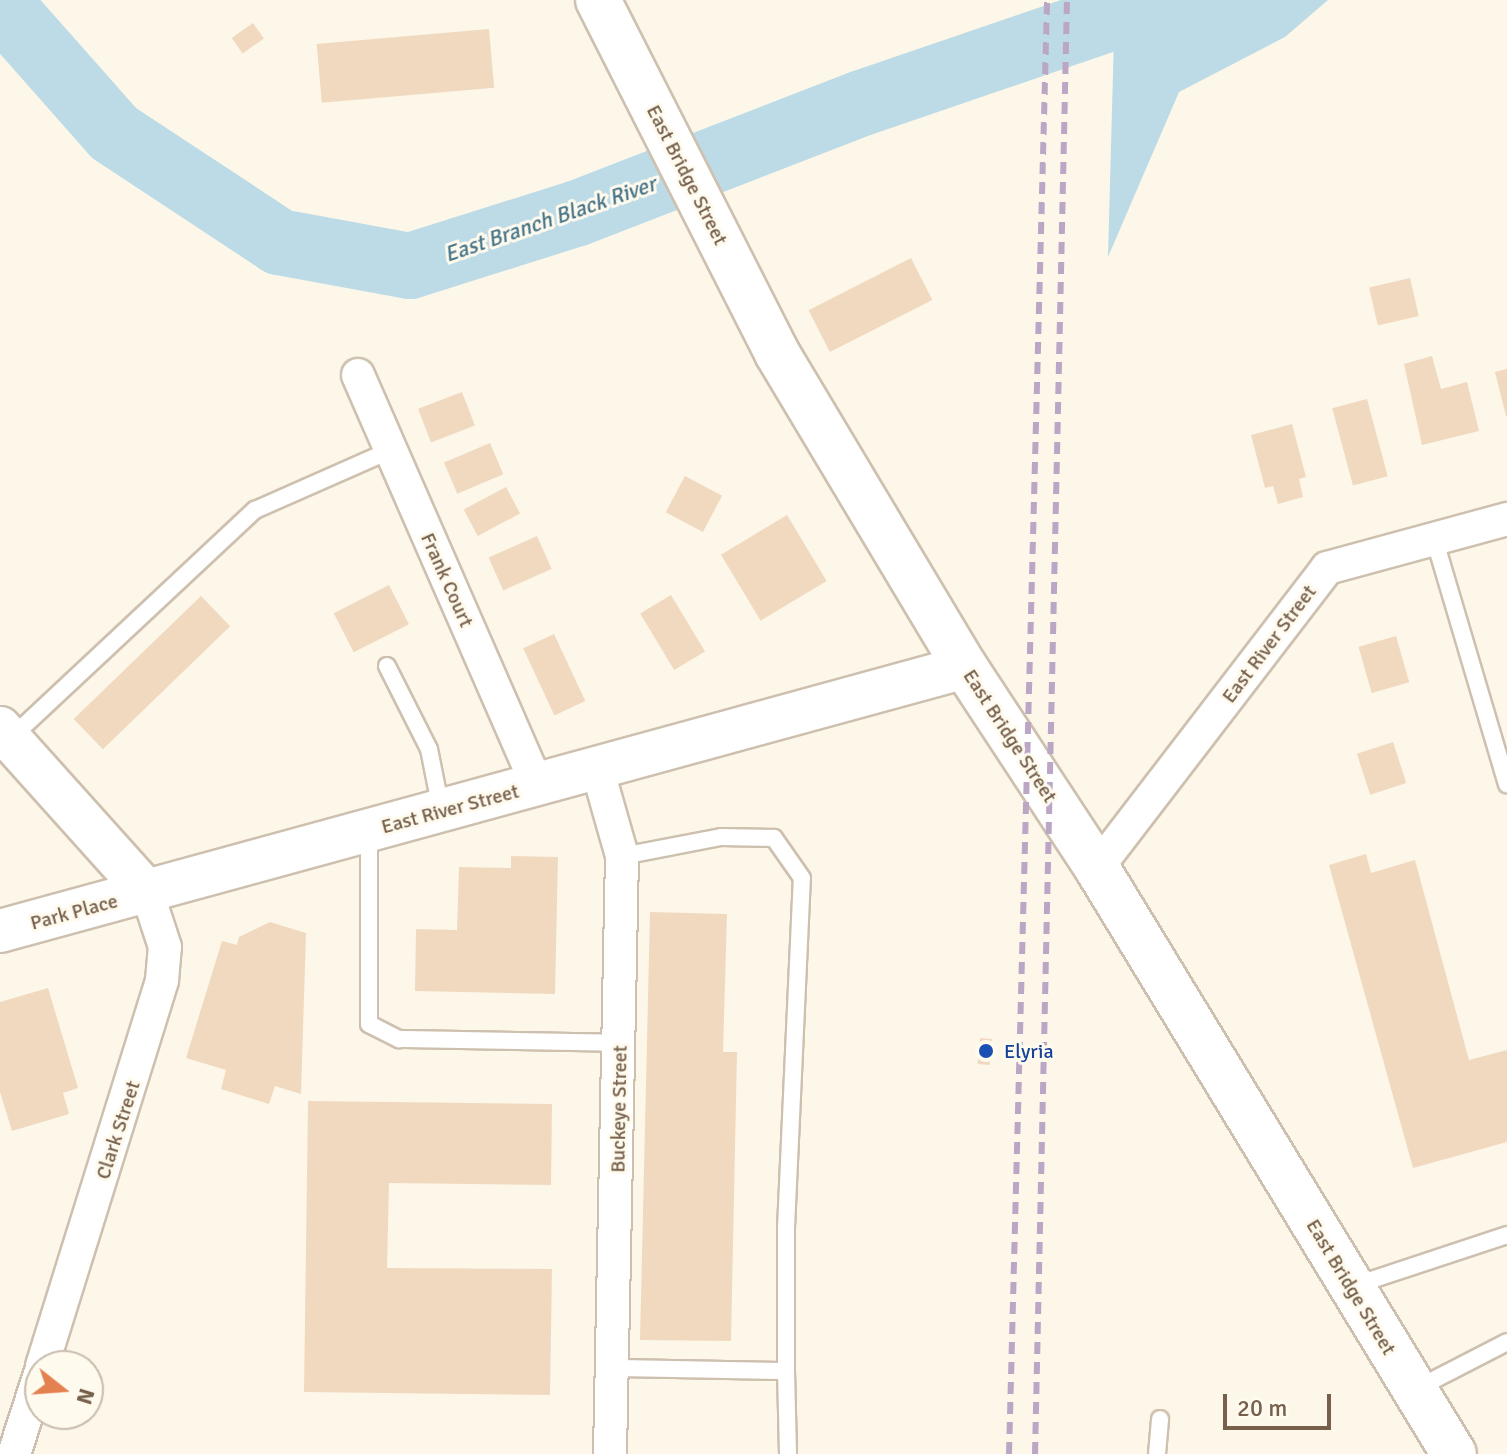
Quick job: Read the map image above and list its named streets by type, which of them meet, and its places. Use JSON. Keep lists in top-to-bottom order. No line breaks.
{"streets":{"main road":["East Bridge Street"],"street":["Frank Court","East River Street","Park Place","Buckeye Street","Clark Street"]},"crossings":[["East Bridge Street","East River Street"],["Frank Court","East River Street"],["East River Street","Park Place"],["East River Street","Buckeye Street"],["East River Street","Clark Street"],["Park Place","Clark Street"]],"water":["East Branch Black River"],"places":["Elyria"],"scale_bar":"20 m","north":"right"}
